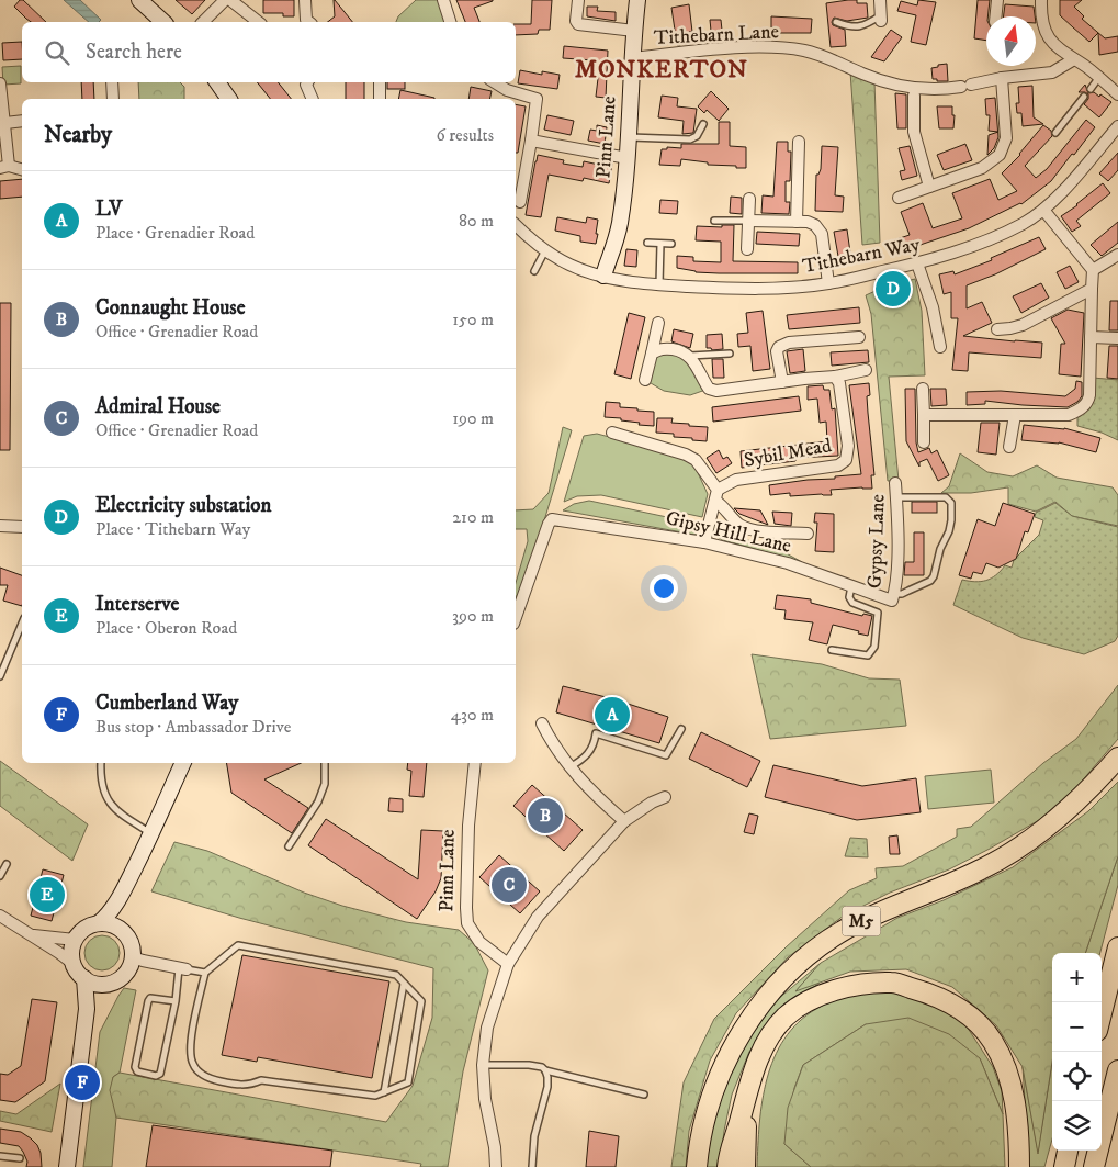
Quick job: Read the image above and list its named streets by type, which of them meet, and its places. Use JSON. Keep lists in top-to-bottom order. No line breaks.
{"streets":{"highway":["M5"],"main road":["Pinn Lane"],"street":["Tithebarn Lane","Tithebarn Way","Sybil Mead","Gipsy Hill Lane","Gypsy Lane"]},"crossings":[["Tithebarn Lane","Pinn Lane"],["Pinn Lane","Tithebarn Way"],["Gipsy Hill Lane","Gypsy Lane"]],"districts":["MONKERTON"],"north":"top","page":{"search":"Search here","heading":["Nearby","6 results"],"list":[{"mark":"A","name":"LV","note":"Place · Grenadier Road","value":"80 m"},{"mark":"B","name":"Connaught House","note":"Office · Grenadier Road","value":"150 m"},{"mark":"C","name":"Admiral House","note":"Office · Grenadier Road","value":"190 m"},{"mark":"D","name":"Electricity substation","note":"Place · Tithebarn Way","value":"210 m"},{"mark":"E","name":"Interserve","note":"Place · Oberon Road","value":"390 m"},{"mark":"F","name":"Cumberland Way","note":"Bus stop · Ambassador Drive","value":"430 m"}],"pins":["D","A","B","C","E","F"],"map_buttons":["+","−"]}}
